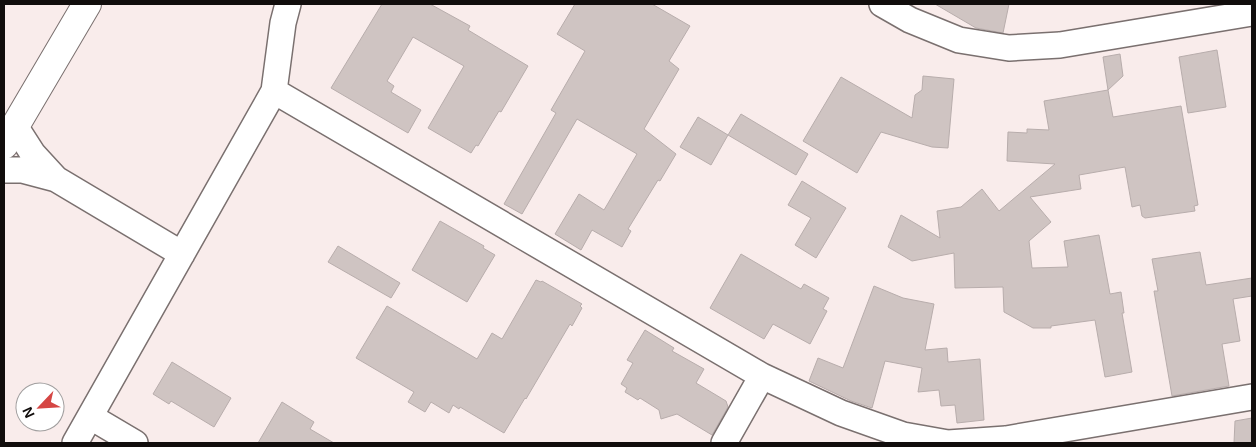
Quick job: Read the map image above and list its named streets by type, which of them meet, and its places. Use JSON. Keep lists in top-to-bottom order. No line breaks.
{"north":"bottom left"}
